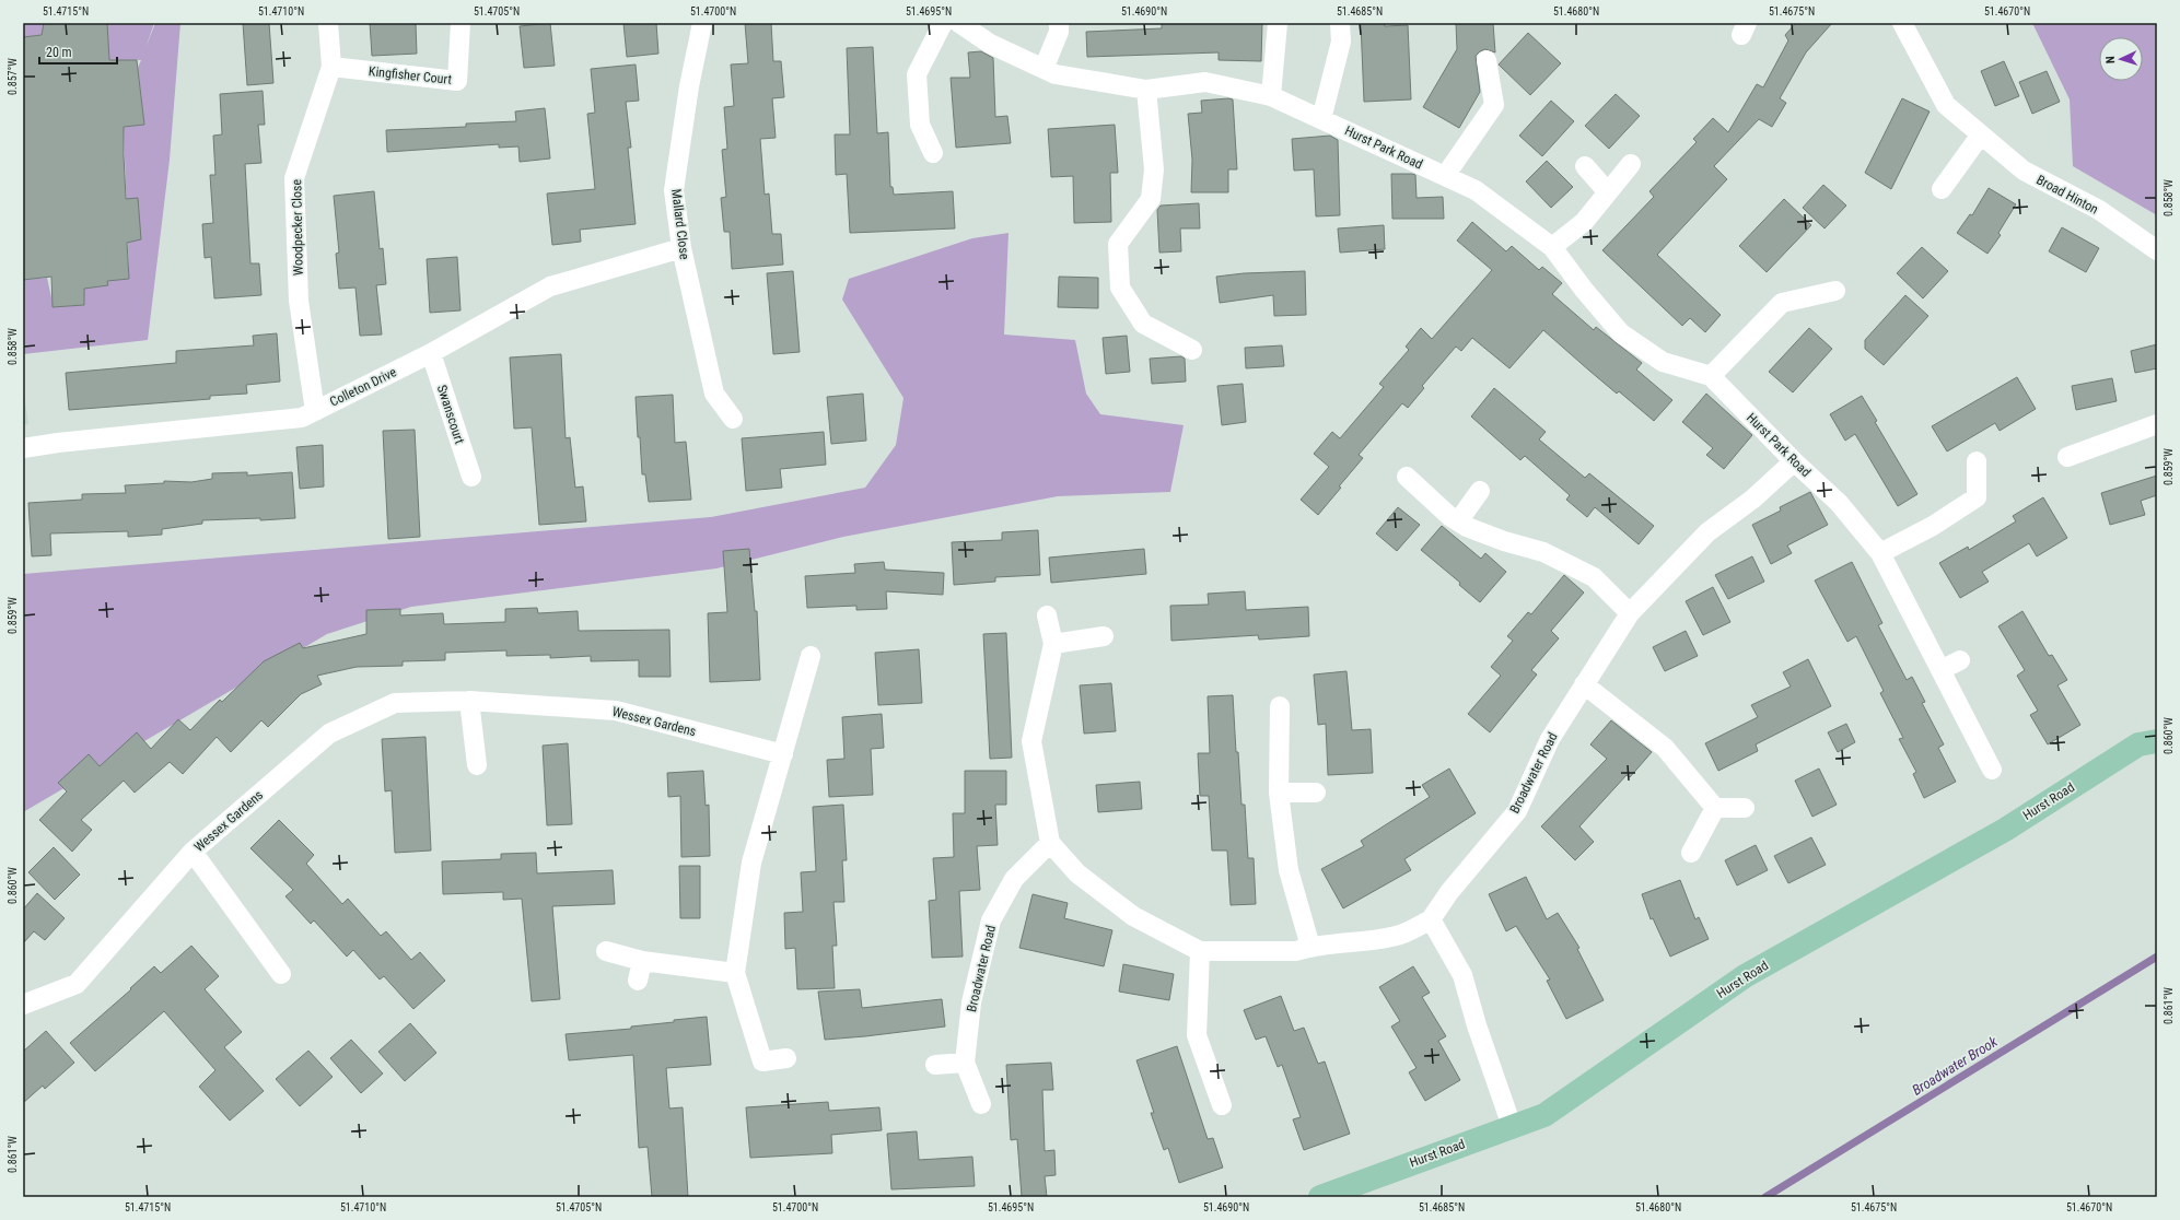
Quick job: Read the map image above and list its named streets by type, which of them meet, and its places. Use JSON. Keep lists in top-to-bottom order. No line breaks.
{"streets":{"main road":["Hurst Road"],"street":["Kingfisher Court","Hurst Park Road","Broad Hinton","Mallard Close","Woodpecker Close","Colleton Drive","Swanscourt","Wessex Gardens","Broadwater Road"]},"crossings":[["Kingfisher Court","Woodpecker Close"],["Hurst Park Road","Broadwater Road"],["Mallard Close","Colleton Drive"],["Woodpecker Close","Colleton Drive"],["Colleton Drive","Swanscourt"]],"water":["Broadwater Brook"],"scale_bar":"20 m","north":"left","coordinates":["51.4715°N","51.4710°N","51.4705°N","51.4700°N","51.4695°N","51.4690°N","51.4685°N","51.4680°N","51.4675°N","51.4670°N","0.857°W","0.858°W","0.859°W","0.860°W","0.861°W"]}
